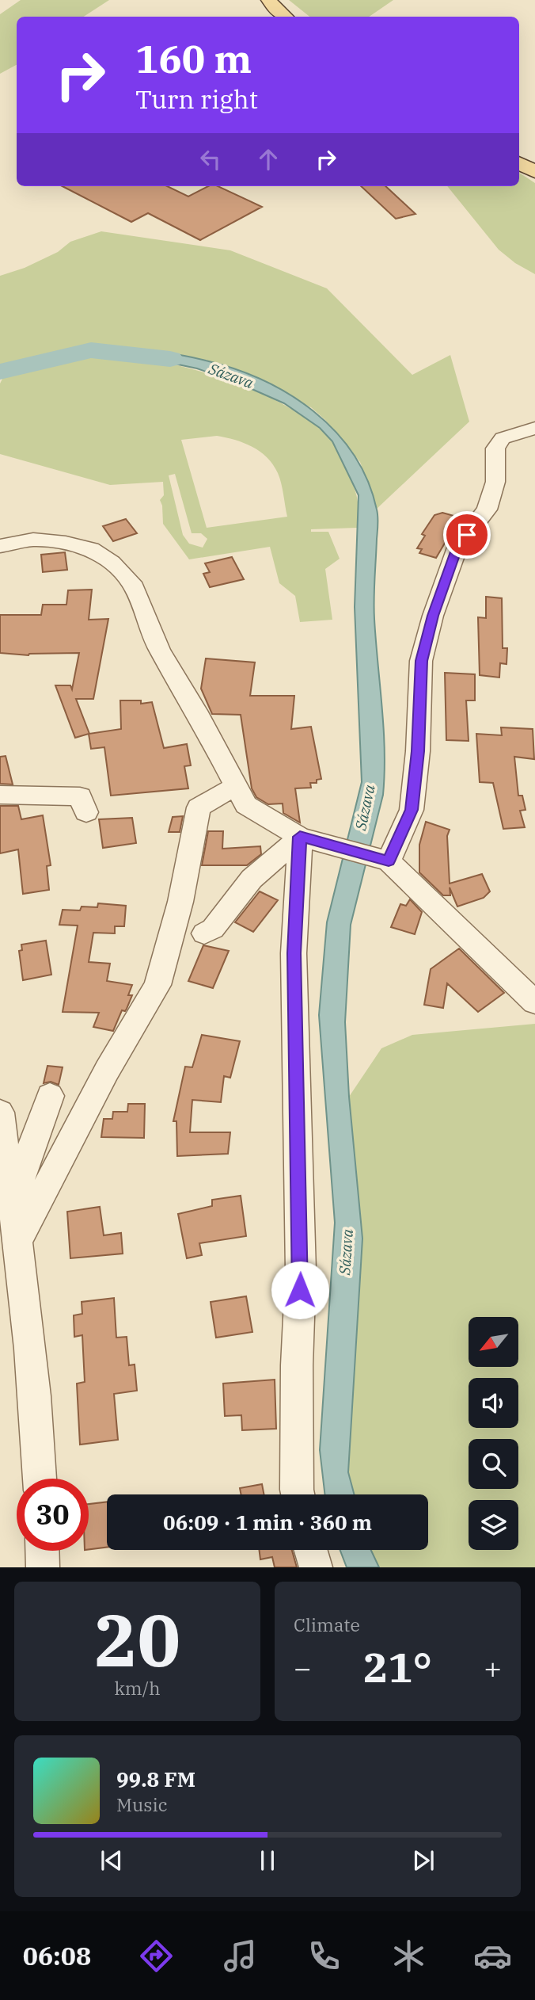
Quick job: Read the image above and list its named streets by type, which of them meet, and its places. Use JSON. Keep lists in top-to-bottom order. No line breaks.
{"water":["Sázava"],"north":"bottom left","page":{"turn":["160 m","Turn right"],"limit":"30","trip":"06:09 · 1 min · 360 m","tile":[["20","km/h"],"Climate"],"heat":["−","21°","+"],"song":["99.8 FM","Music"],"tabs":"06:08"}}
